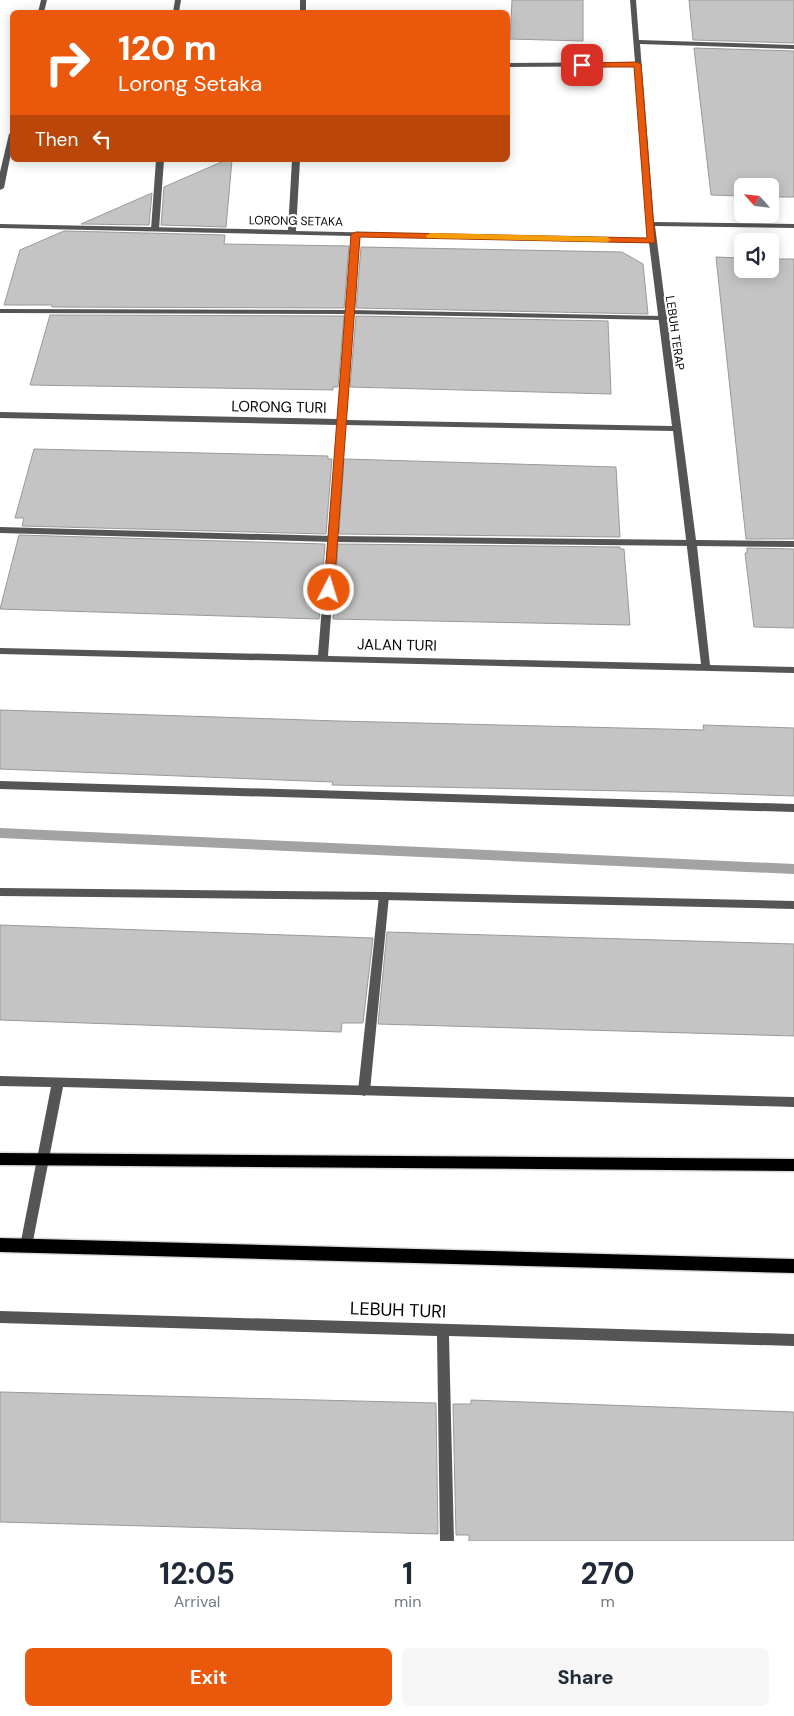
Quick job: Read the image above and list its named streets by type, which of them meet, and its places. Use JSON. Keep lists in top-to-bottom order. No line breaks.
{"streets":{"street":["LORONG SETAKA","LEBUH TERAP","LORONG TURI","JALAN TURI","LEBUH TURI"]},"crossings":[["LORONG SETAKA","LEBUH TERAP"],["LEBUH TERAP","LORONG TURI"],["LEBUH TERAP","JALAN TURI"]],"north":"top left","page":{"turn":["120 m","Lorong Setaka"],"then":"Then","eta":["12:05","Arrival","1","min","270","m"],"buttons":["Exit","Share"]}}
